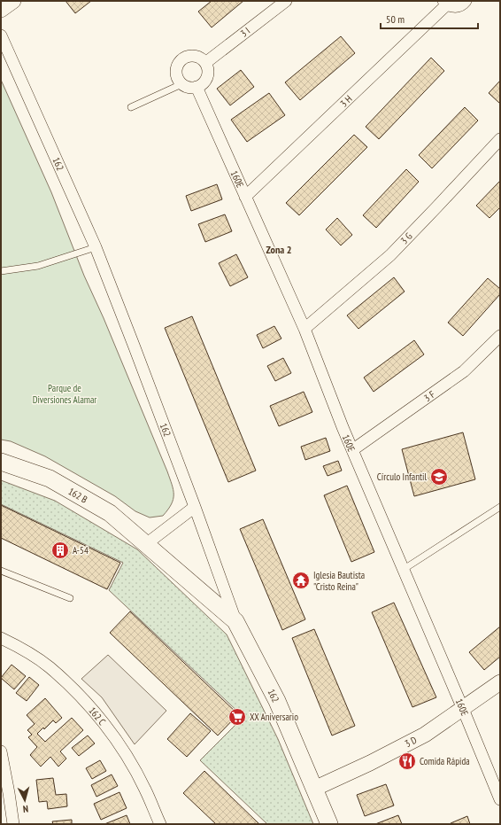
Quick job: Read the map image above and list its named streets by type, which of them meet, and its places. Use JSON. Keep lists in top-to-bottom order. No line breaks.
{"streets":{"main road":["162","162 B"],"street":["3 I","3 H","160E","3 G","3 F","162 C","3 D"]},"crossings":[["3 I","160E"],["3 H","160E"],["162","162 B"],["162","3 D"],["160E","3 G"],["160E","3 F"],["160E","3 D"]],"districts":["Zona 2"],"parks":["Parque de Diversiones Alamar"],"places":{"school or university":["Círculo Infantil"],"building":["A-54"],"temple":["Iglesia Bautista \"Cristo Reina\""],"supermarket":["XX Aniversario"],"restaurant":["Comida Rápida"]},"scale_bar":"50 m","north":"bottom"}
